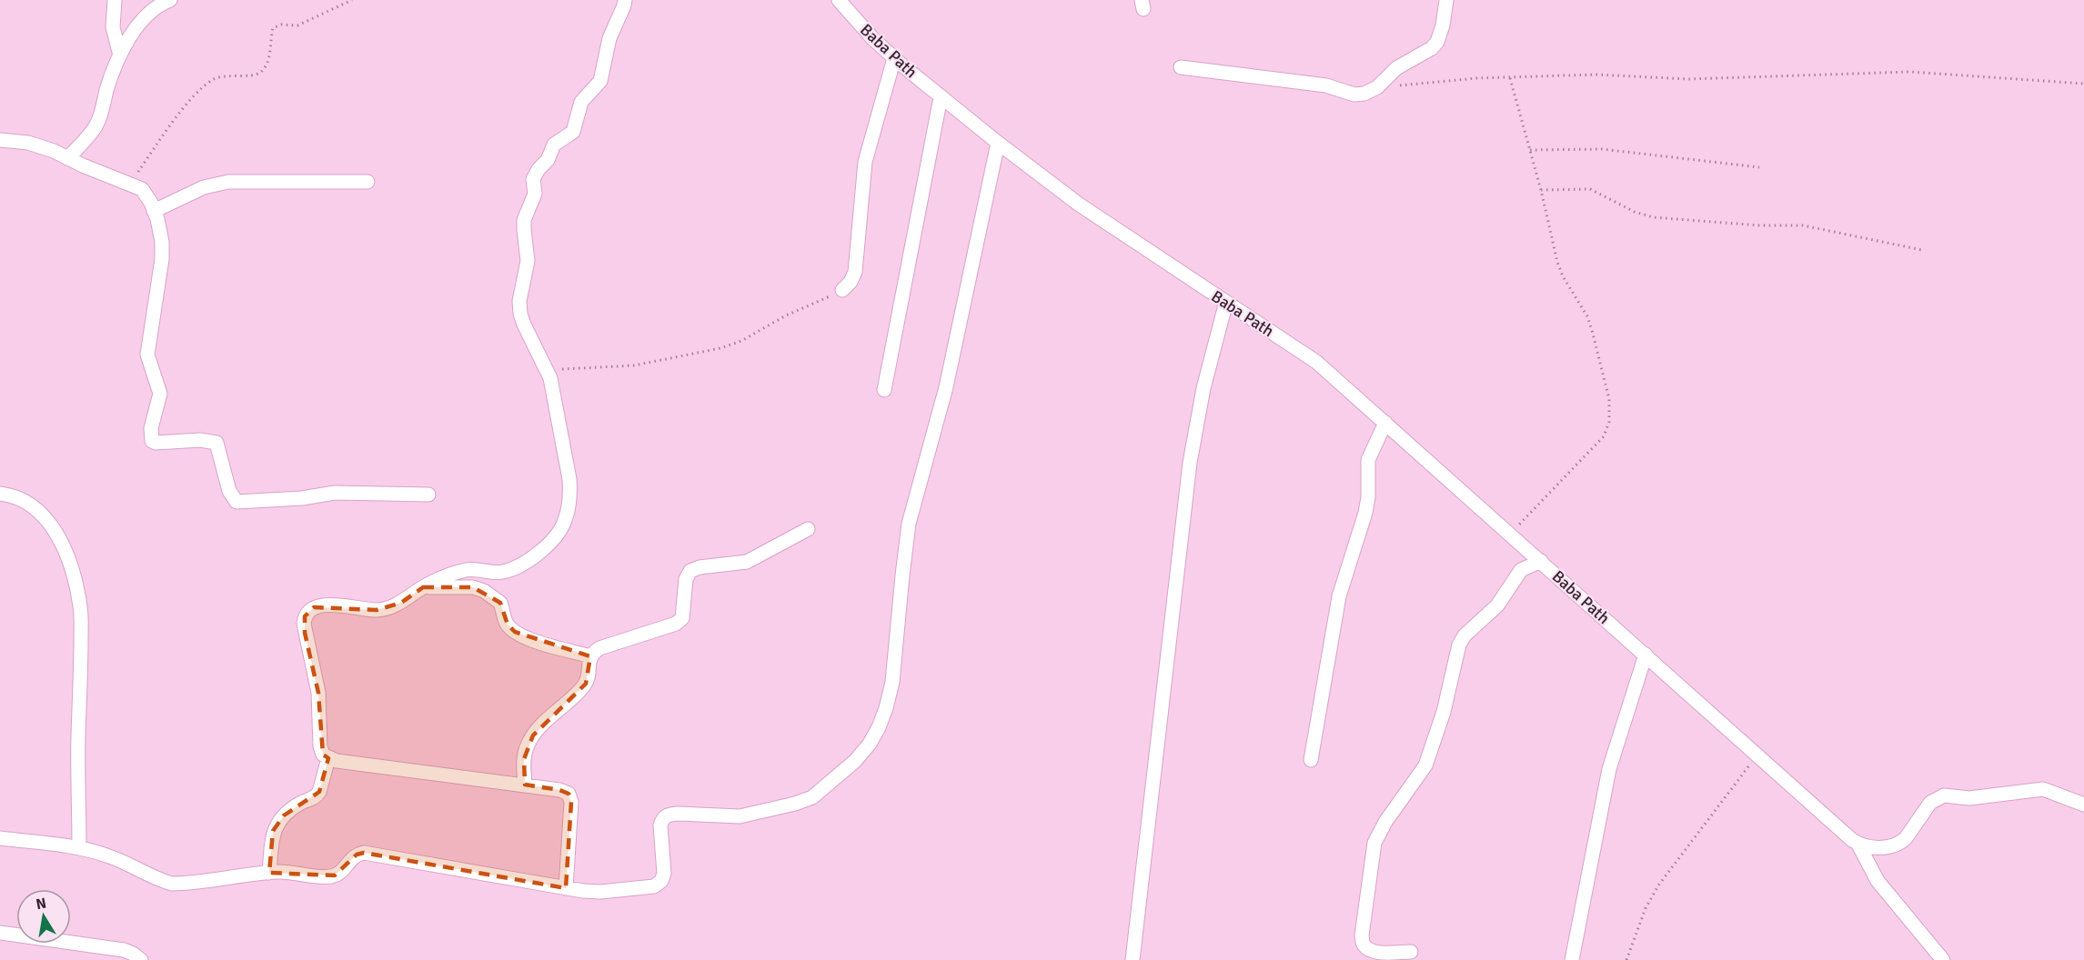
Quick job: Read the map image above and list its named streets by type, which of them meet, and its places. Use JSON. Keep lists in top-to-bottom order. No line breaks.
{"streets":{"street":["Baba Path"]},"north":"top"}
